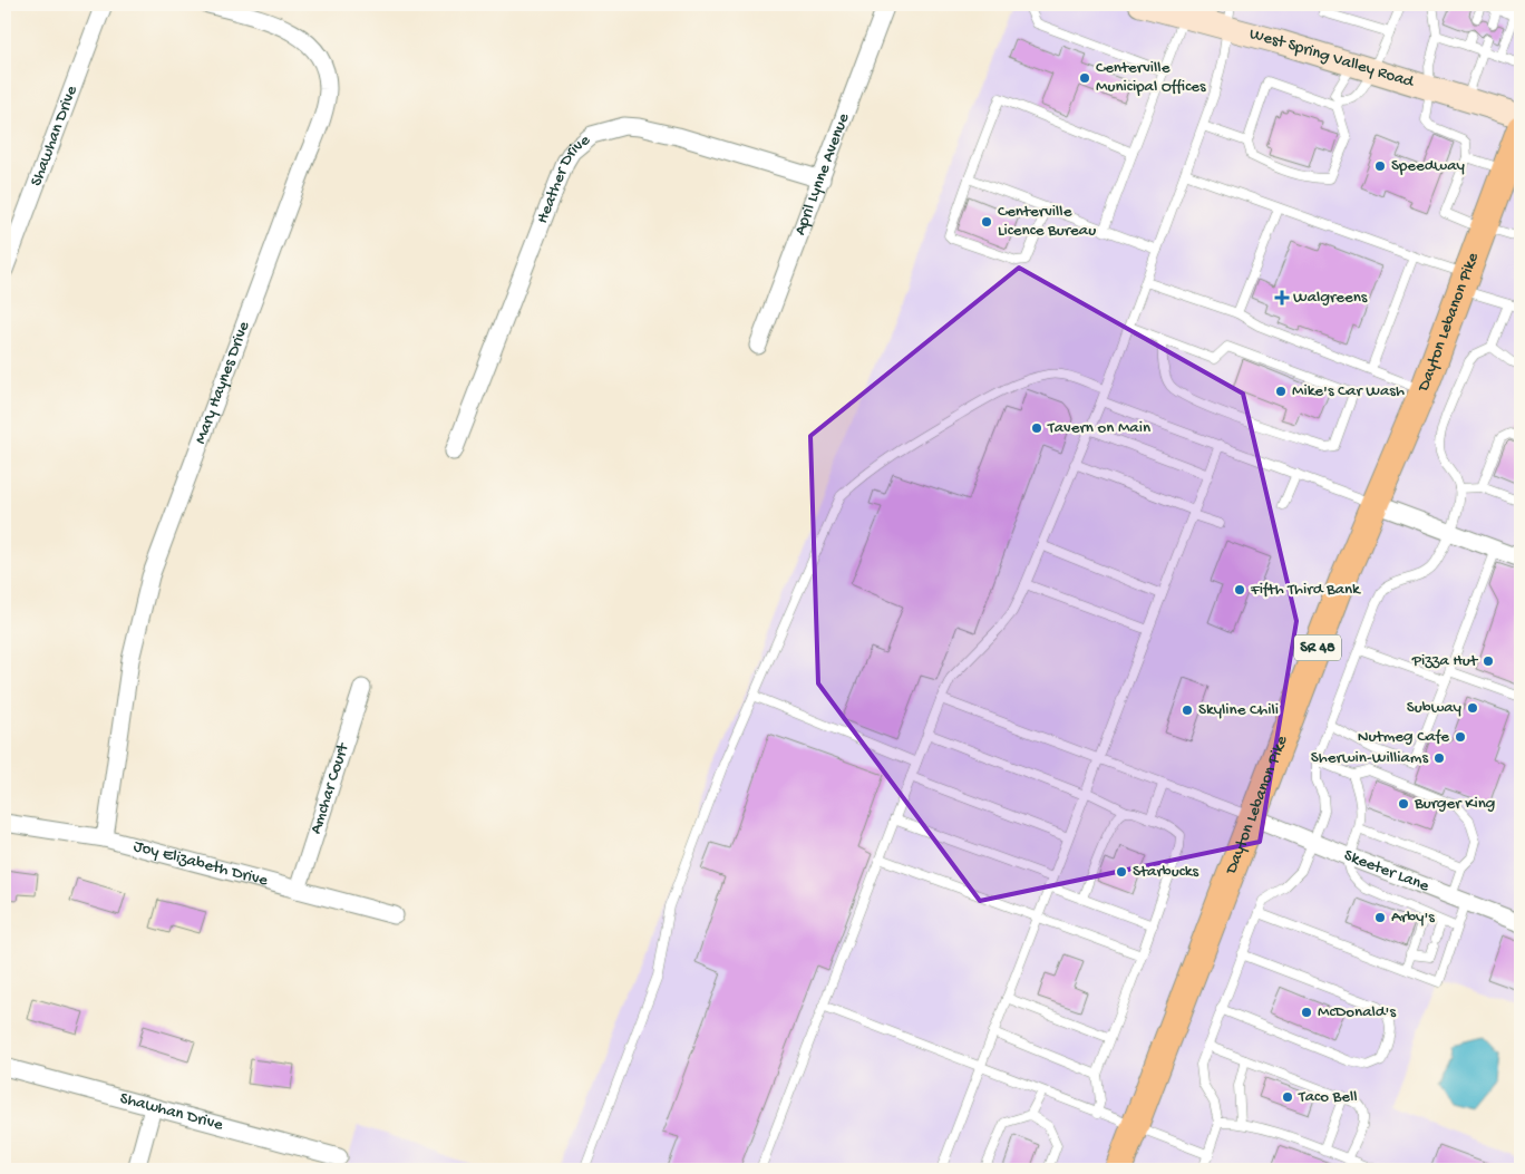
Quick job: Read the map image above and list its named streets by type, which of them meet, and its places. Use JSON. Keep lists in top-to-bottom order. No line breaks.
{"streets":{"main road":["Dayton Lebanon Pike","SR 48"],"street":["West Spring Valley Road","Shawhan Drive","April Lynne Avenue","Heather Drive","Mary Haynes Drive","Amchar Court","Joy Elizabeth Drive","Skeeter Lane"]},"crossings":[["April Lynne Avenue","Heather Drive"],["Dayton Lebanon Pike","Skeeter Lane"],["Mary Haynes Drive","Joy Elizabeth Drive"],["Amchar Court","Joy Elizabeth Drive"]],"places":{"other":["Centerville Municipal Offices","Speedway","Centerville Licence Bureau","Mike's Car Wash","Tavern on Main","Fifth Third Bank","Pizza Hut","Subway","Skyline Chili","Nutmeg Cafe","Sherwin-Williams","Burger King","Starbucks","Arby's","McDonald's","Taco Bell"],"health":["Walgreens"]}}
